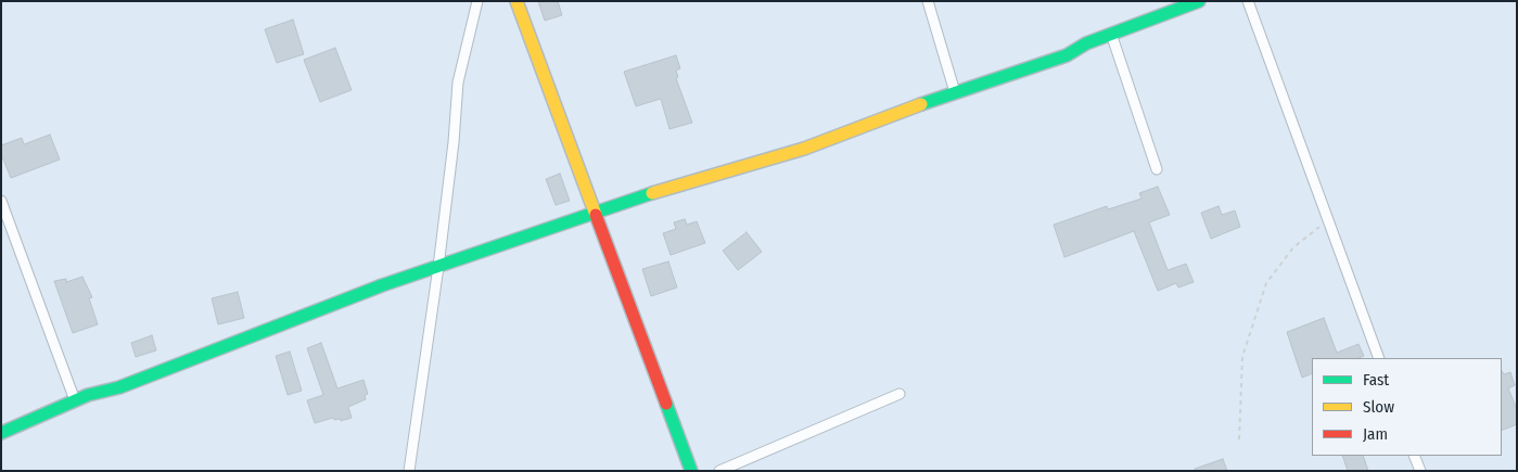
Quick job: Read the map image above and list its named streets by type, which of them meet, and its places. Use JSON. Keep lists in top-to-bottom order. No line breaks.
{"legend":["Fast","Slow","Jam"]}
